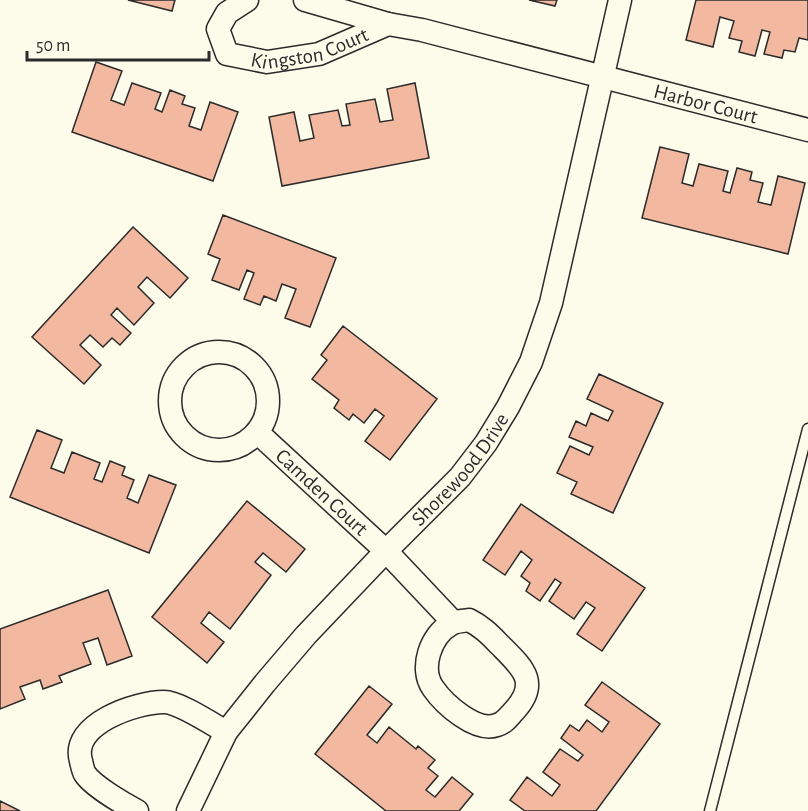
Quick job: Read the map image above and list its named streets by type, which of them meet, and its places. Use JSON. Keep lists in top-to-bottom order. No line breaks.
{"streets":{"street":["Kingston Court","Harbor Court","Shorewood Drive","Camden Court"]},"crossings":[["Kingston Court","Harbor Court"],["Kingston Court","Shorewood Drive"],["Harbor Court","Shorewood Drive"],["Shorewood Drive","Camden Court"]],"scale_bar":"50 m"}
